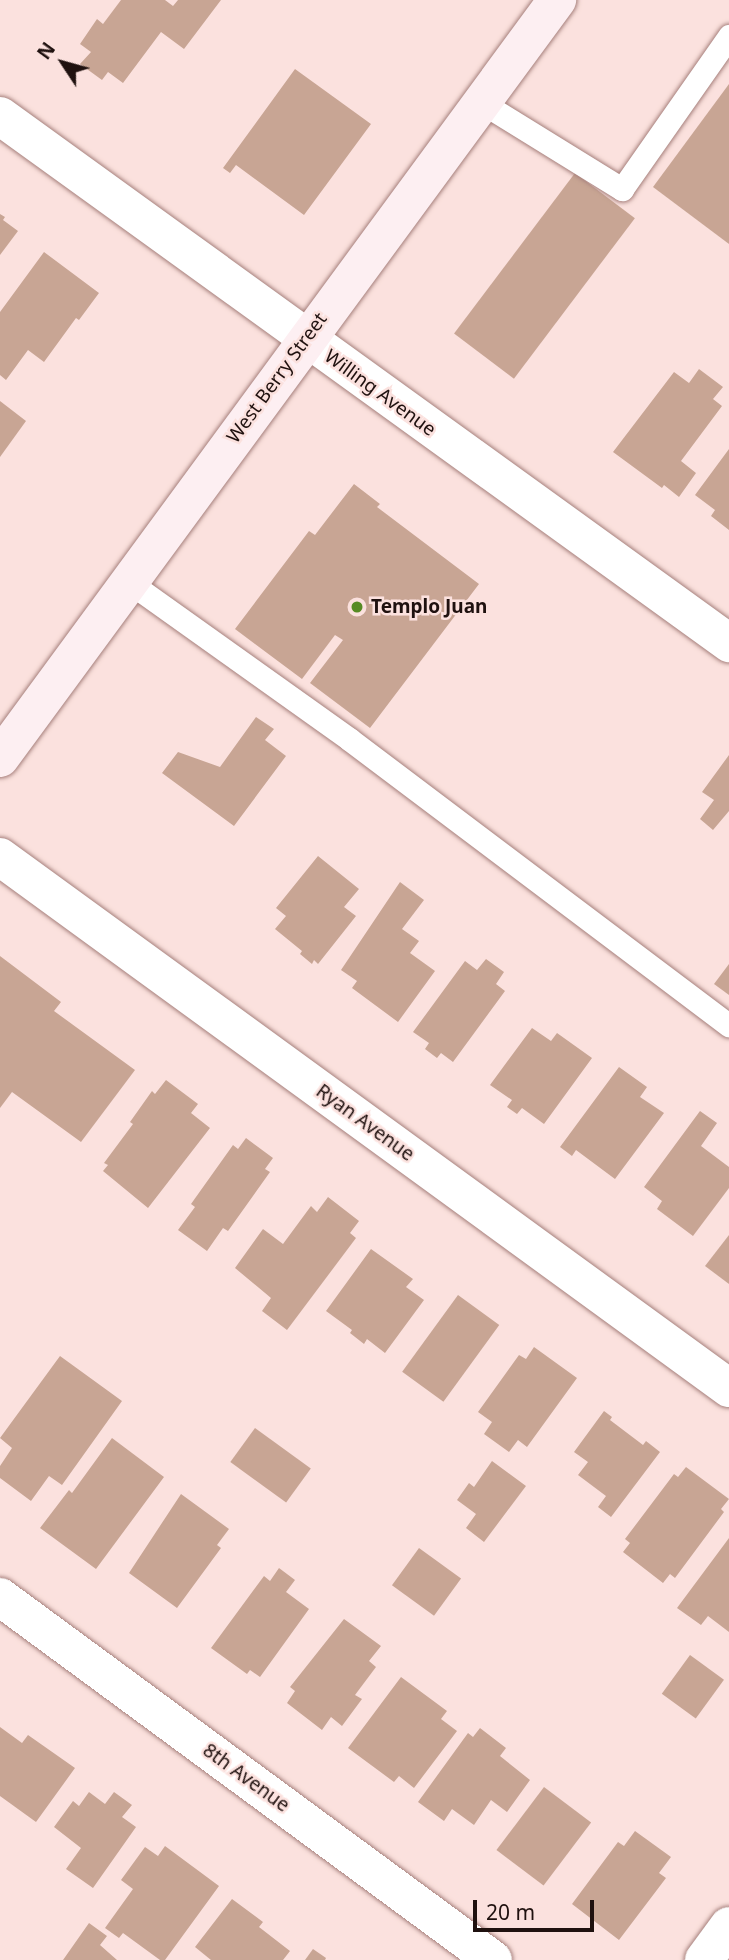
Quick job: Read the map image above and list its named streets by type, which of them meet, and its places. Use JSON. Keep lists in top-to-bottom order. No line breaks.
{"streets":{"main road":["West Berry Street"],"street":["Willing Avenue","Ryan Avenue","8th Avenue"]},"crossings":[["West Berry Street","Willing Avenue"]],"places":["Templo Juan"],"scale_bar":"20 m","north":"top left"}
